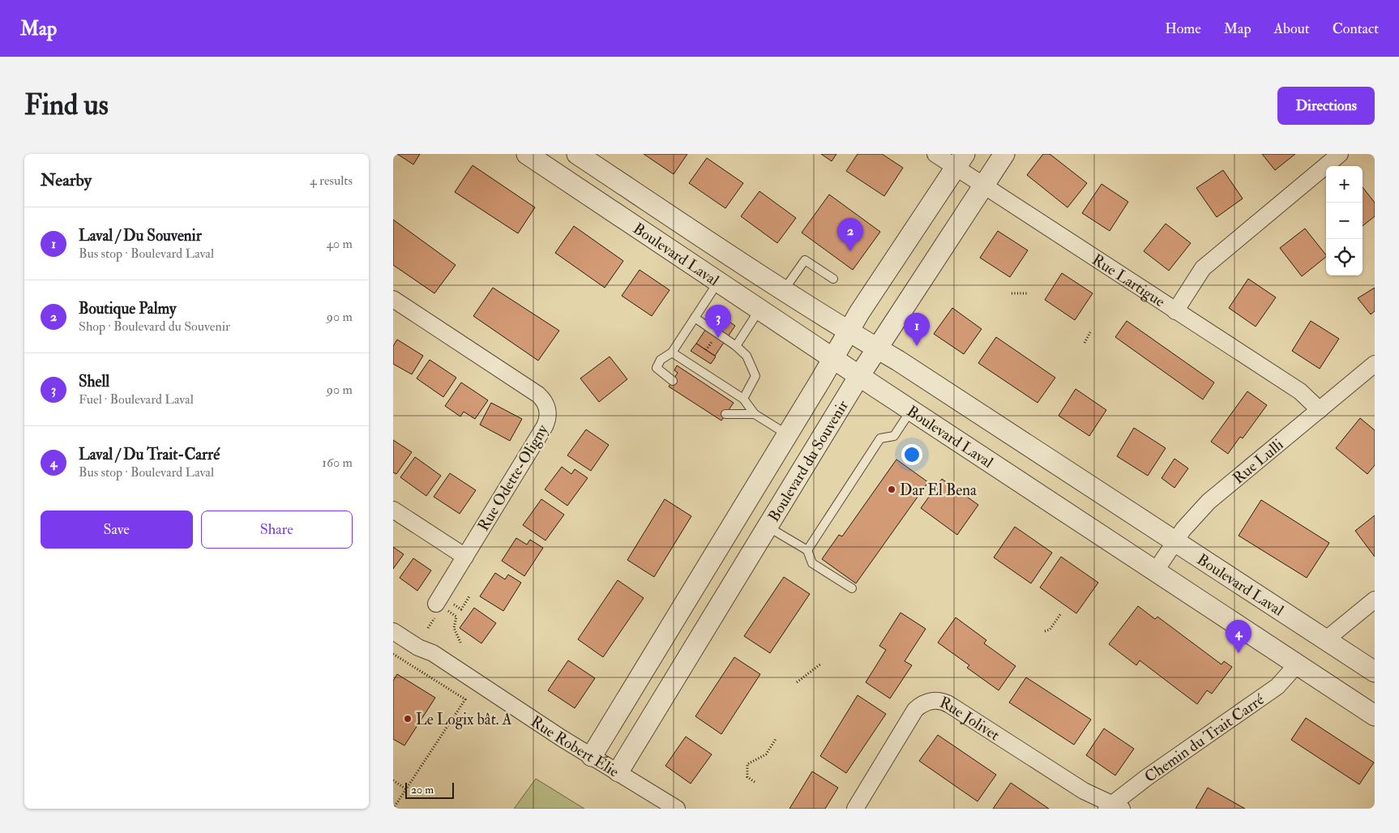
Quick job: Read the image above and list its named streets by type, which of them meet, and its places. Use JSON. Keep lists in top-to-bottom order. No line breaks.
{"streets":{"street":["Boulevard Laval","Rue Lartigue","Boulevard du Souvenir","Rue Lulli","Rue Odette-Oligny","Rue Jolivet","Chemin du Trait Carré","Rue Robert Élie"]},"crossings":[["Boulevard Laval","Boulevard du Souvenir"],["Boulevard Laval","Rue Lulli"],["Boulevard Laval","Chemin du Trait Carré"],["Rue Lartigue","Boulevard du Souvenir"],["Rue Lartigue","Rue Lulli"],["Boulevard du Souvenir","Rue Robert Élie"],["Rue Jolivet","Chemin du Trait Carré"]],"places":["Dar El Bena","Le Logix bât. A"],"scale_bar":"20 m","page":{"header":"Map","nav":["Home","Map","About","Contact"],"buttons":["Directions",["Save","Share"]],"title":"Find us","heading":["Nearby","4 results"],"map_buttons":["+","−"],"list":[{"mark":"1","name":"Laval / Du Souvenir","note":"Bus stop · Boulevard Laval","value":"40 m"},{"mark":"2","name":"Boutique Palmy","note":"Shop · Boulevard du Souvenir","value":"90 m"},{"mark":"3","name":"Shell","note":"Fuel · Boulevard Laval","value":"90 m"},{"mark":"4","name":"Laval / Du Trait-Carré","note":"Bus stop · Boulevard Laval","value":"160 m"}],"pins":["2","3","1","4"],"scale":"20 m"}}
